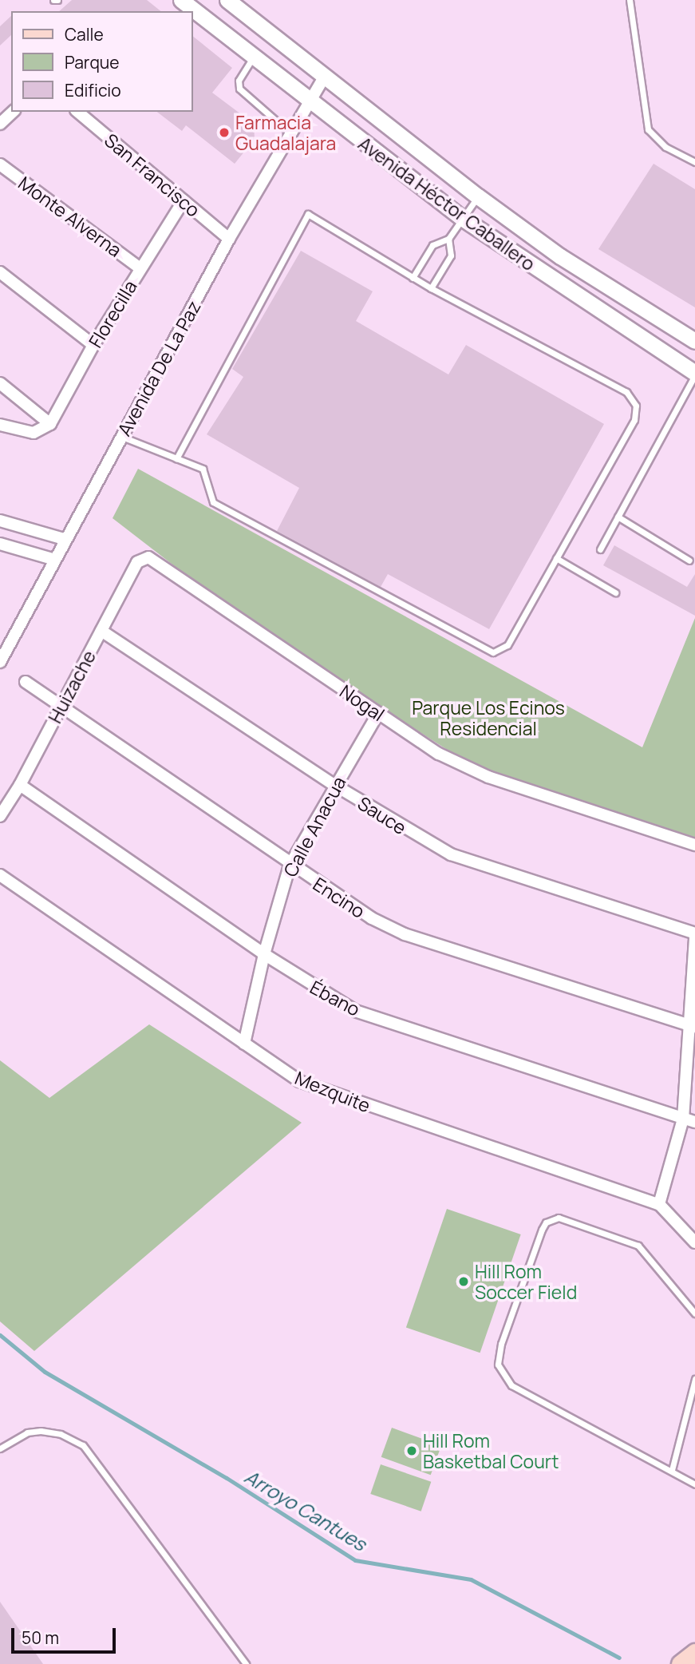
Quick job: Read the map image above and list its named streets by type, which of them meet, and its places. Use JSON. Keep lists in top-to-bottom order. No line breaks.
{"streets":{"main road":["Avenida Héctor Caballero"],"street":["San Francisco","Monte Alverna","Florecilla","Avenida De La Paz","Huizache","Nogal","Sauce","Calle Anacua","Encino","Ébano","Mezquite"]},"crossings":[["San Francisco","Florecilla"],["San Francisco","Avenida De La Paz"],["Avenida Héctor Caballero","Avenida De La Paz"],["Monte Alverna","Florecilla"],["Huizache","Nogal"],["Huizache","Sauce"],["Huizache","Encino"],["Huizache","Ébano"],["Nogal","Calle Anacua"],["Sauce","Calle Anacua"],["Calle Anacua","Encino"],["Calle Anacua","Ébano"],["Calle Anacua","Mezquite"]],"water":["Arroyo Cantues"],"parks":["Parque Los Ecinos Residencial"],"places":["Farmacia Guadalajara","Hill Rom Soccer Field","Hill Rom Basketbal Court"],"legend":["Calle","Parque","Edificio"],"scale_bar":"50 m"}
